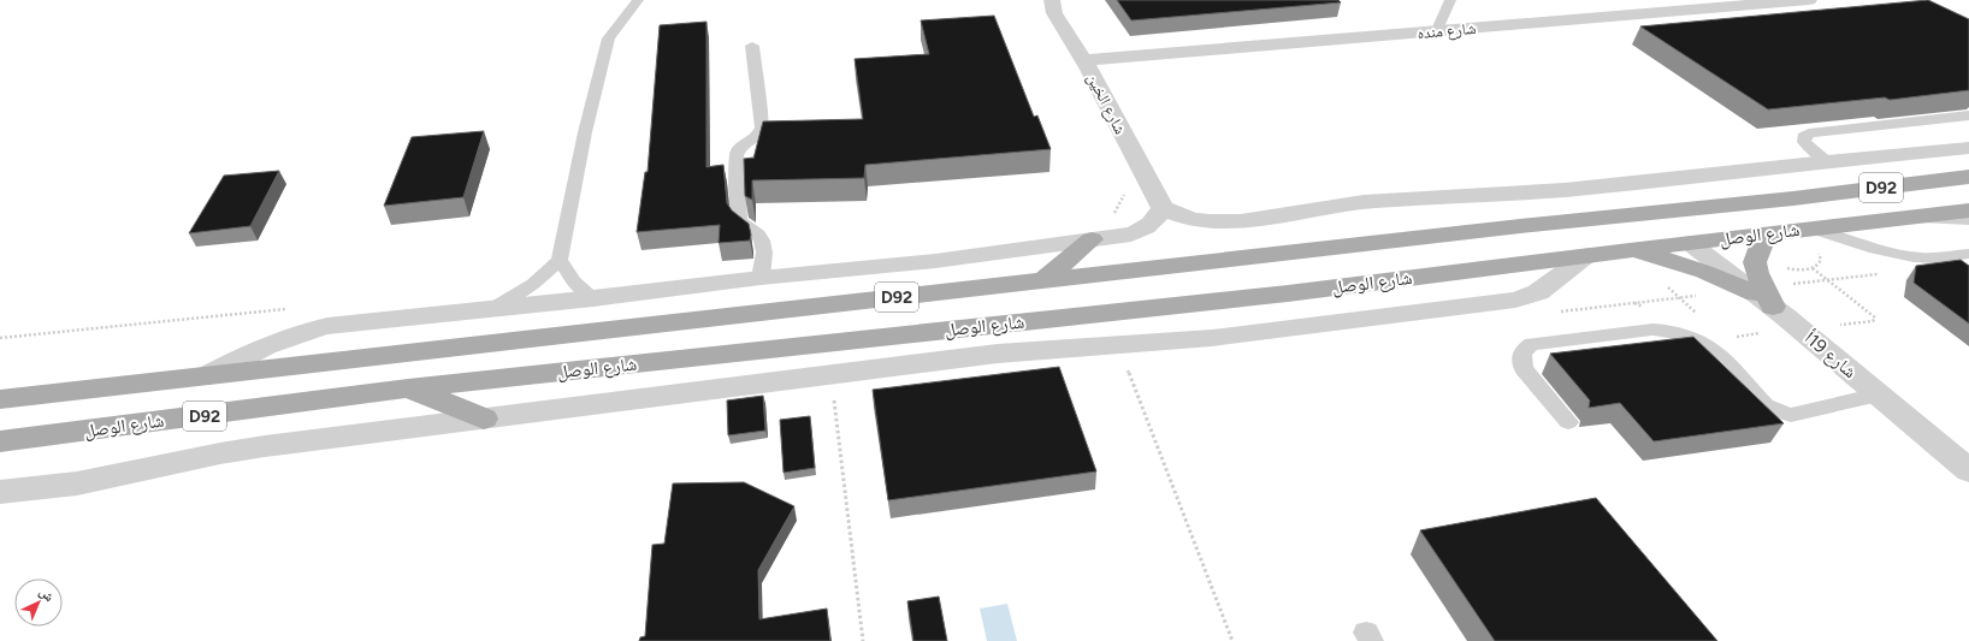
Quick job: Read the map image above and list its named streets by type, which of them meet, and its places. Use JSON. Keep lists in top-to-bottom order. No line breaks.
{"streets":{"main road":["D92","شارع الوصل"],"street":["شارع منده","شارع الخين","شارع 19أ"]},"crossings":[["شارع منده","شارع الخين"],["شارع الوصل","شارع 19أ"]],"north":"top right"}
